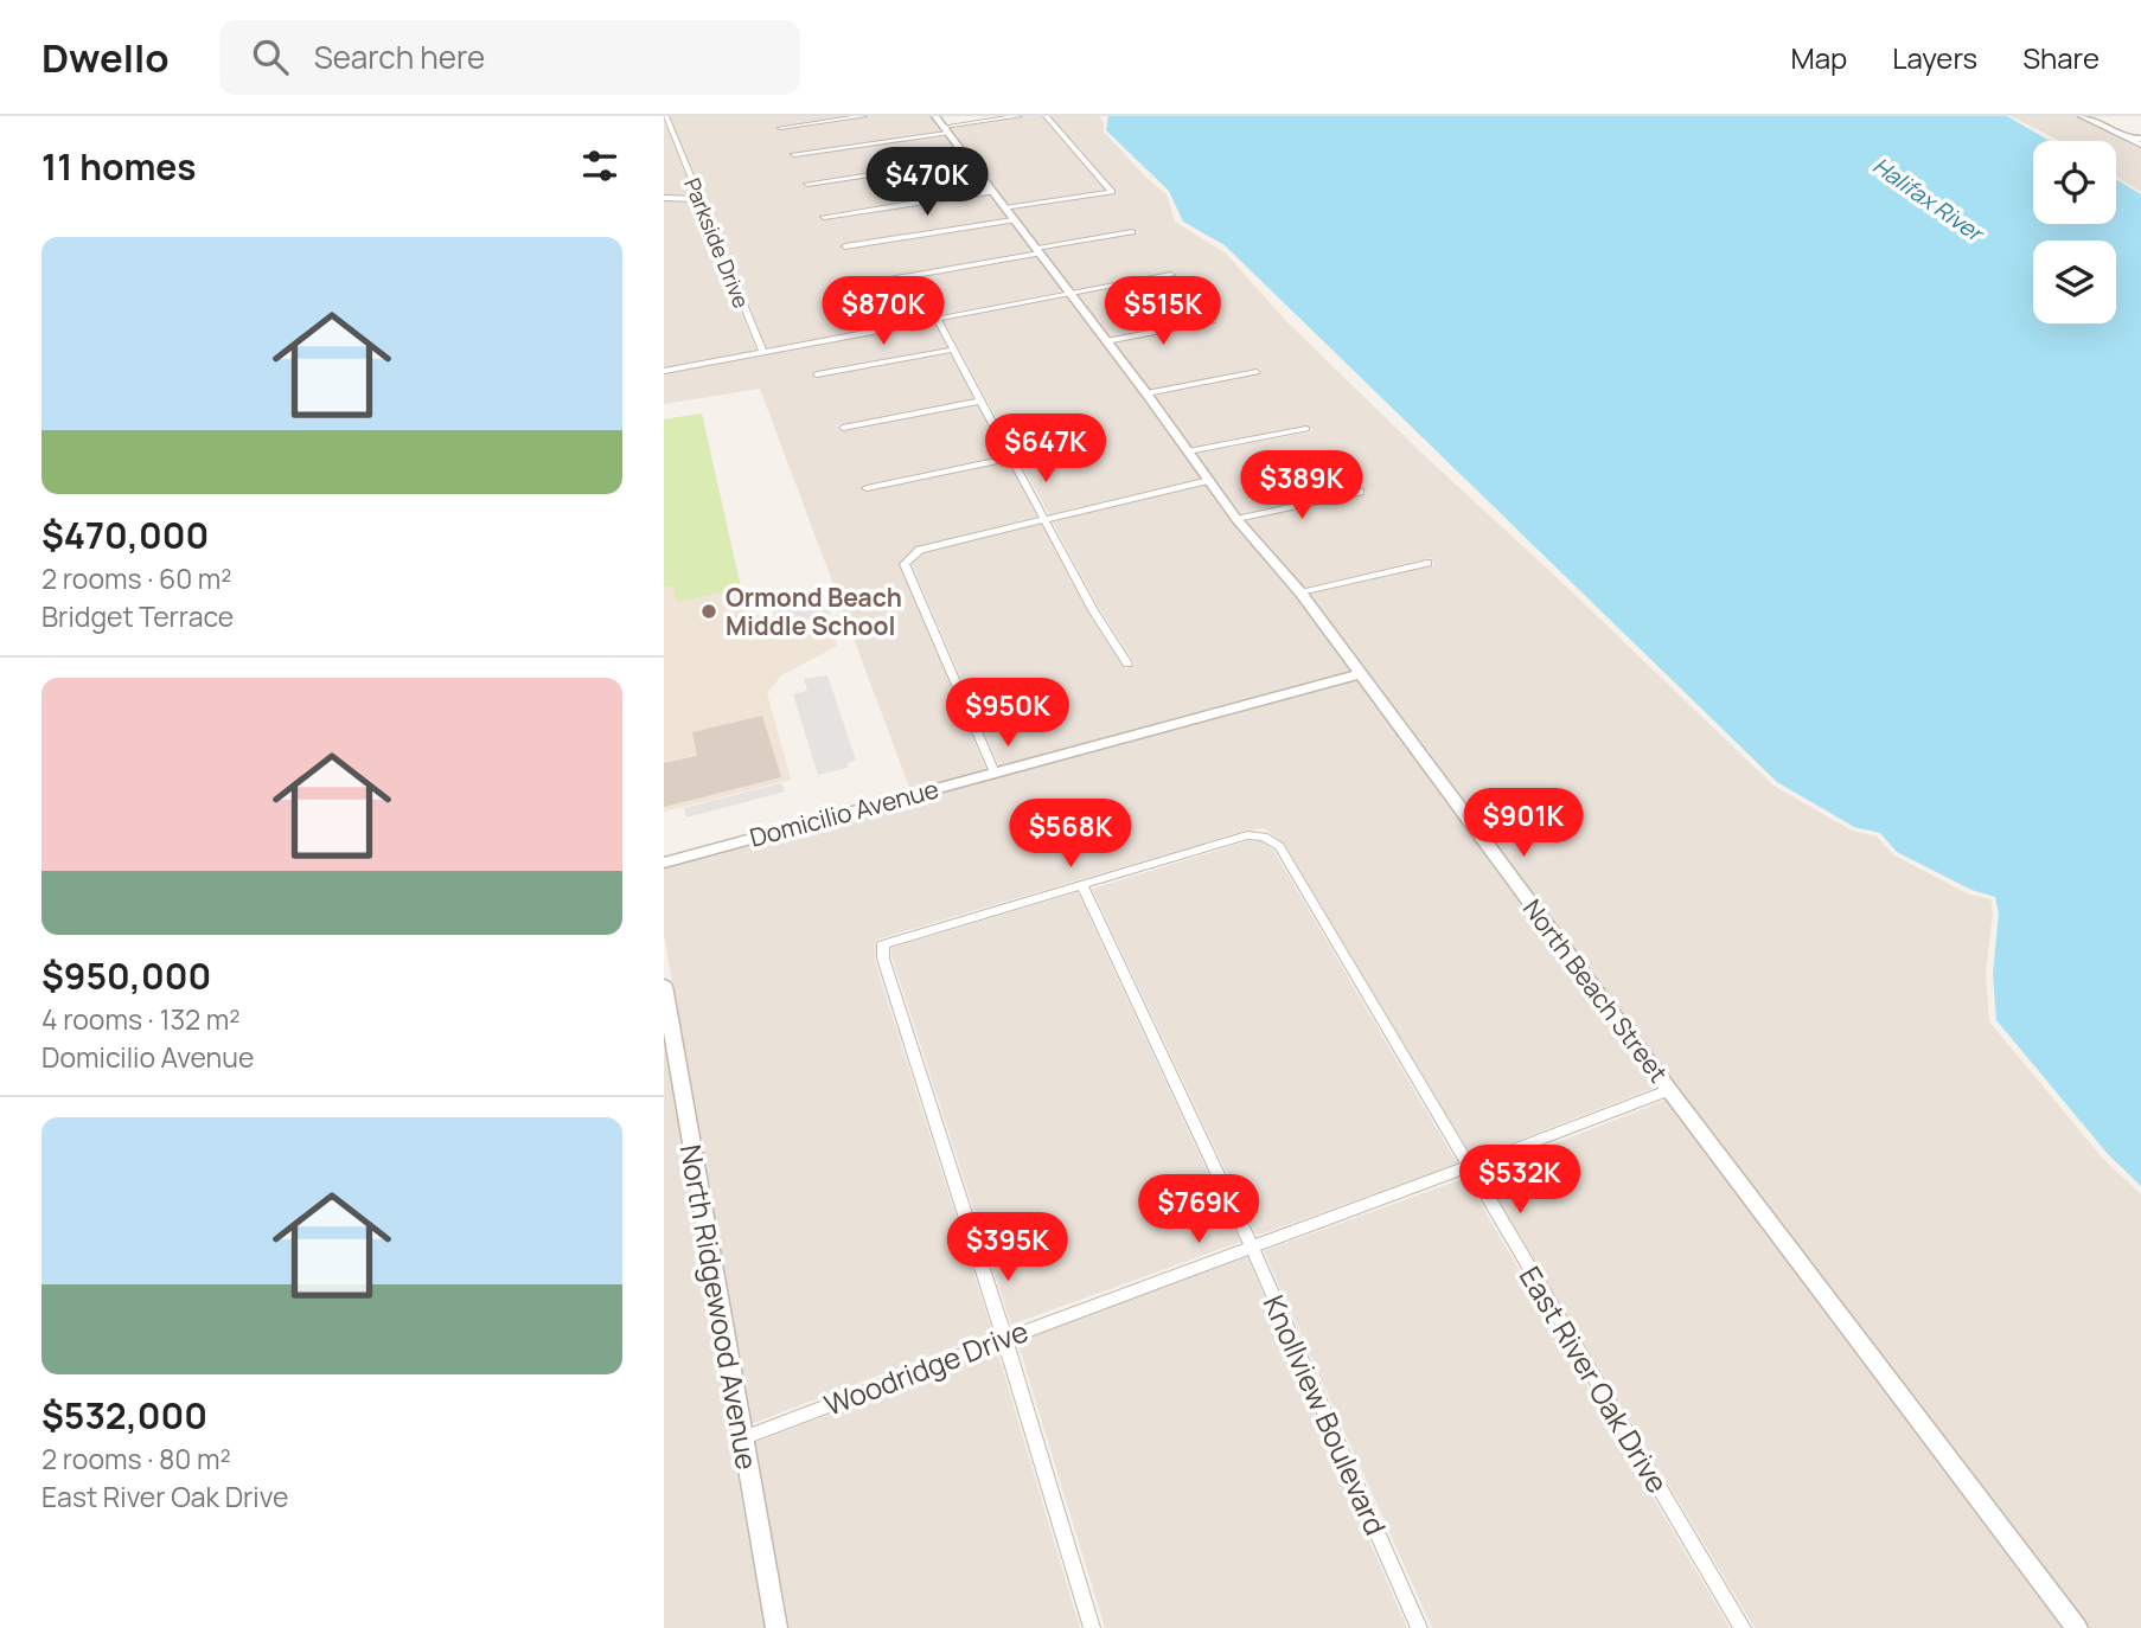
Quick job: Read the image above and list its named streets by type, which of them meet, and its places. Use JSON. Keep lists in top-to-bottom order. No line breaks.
{"streets":{"street":["Parkside Drive","Domicilio Avenue","North Beach Street","North Ridgewood Avenue","Woodridge Drive","East River Oak Drive","Knollview Boulevard"]},"crossings":[["Domicilio Avenue","North Beach Street"],["North Beach Street","Woodridge Drive"],["North Ridgewood Avenue","Woodridge Drive"],["Woodridge Drive","East River Oak Drive"],["Woodridge Drive","Knollview Boulevard"],["East River Oak Drive","Knollview Boulevard"]],"water":["Halifax River"],"places":["Ormond Beach Middle School"],"page":{"header":"Dwello","search":"Search here","nav":["Map","Layers","Share"],"heading":"11 homes","price":["$470K","$870K","$515K","$647K","$389K","$950K","$901K","$568K","$532K","$769K","$395K"],"list":[{"name":"$470,000","note":"2 rooms · 60 m² · Bridget Terrace"},{"name":"$950,000","note":"4 rooms · 132 m² · Domicilio Avenue"},{"name":"$532,000","note":"2 rooms · 80 m² · East River Oak Drive"}]}}
